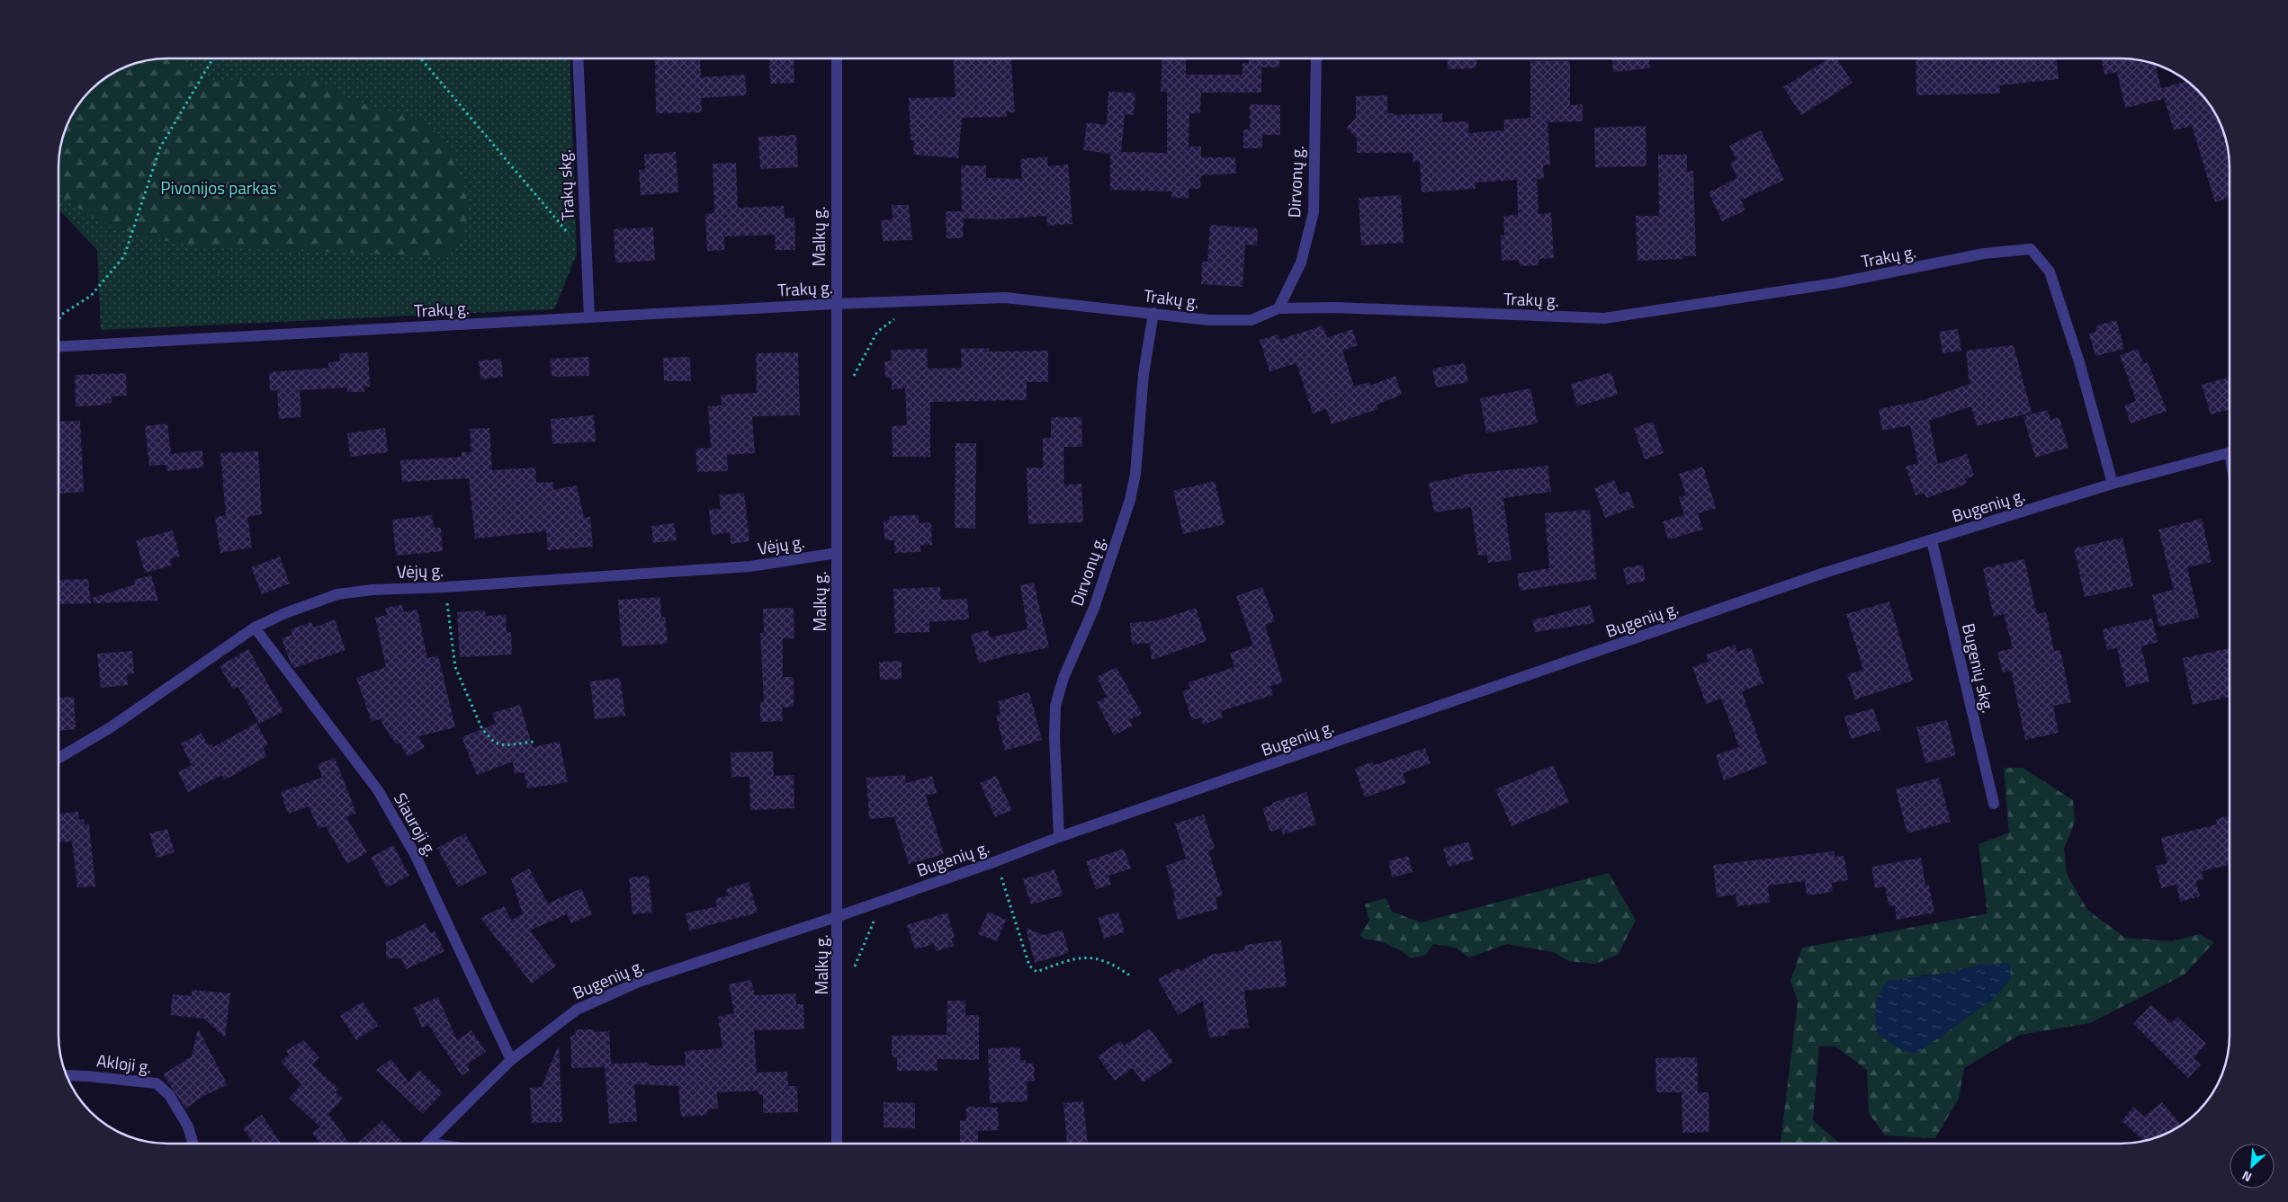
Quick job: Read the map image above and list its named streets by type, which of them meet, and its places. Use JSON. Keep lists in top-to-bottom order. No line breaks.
{"streets":{"street":["Dirvonų g.","Trakų skg.","Malkų g.","Trakų g.","Bugenių g.","Vėjų g.","Bugenių skg.","Siauroji g.","Akloji g."]},"crossings":[["Dirvonų g.","Trakų g."],["Dirvonų g.","Bugenių g."],["Trakų skg.","Trakų g."],["Malkų g.","Trakų g."],["Malkų g.","Bugenių g."],["Malkų g.","Vėjų g."],["Trakų g.","Bugenių g."],["Bugenių g.","Bugenių skg."],["Bugenių g.","Siauroji g."],["Vėjų g.","Siauroji g."]],"parks":["Pivonijos parkas"],"north":"bottom left"}
